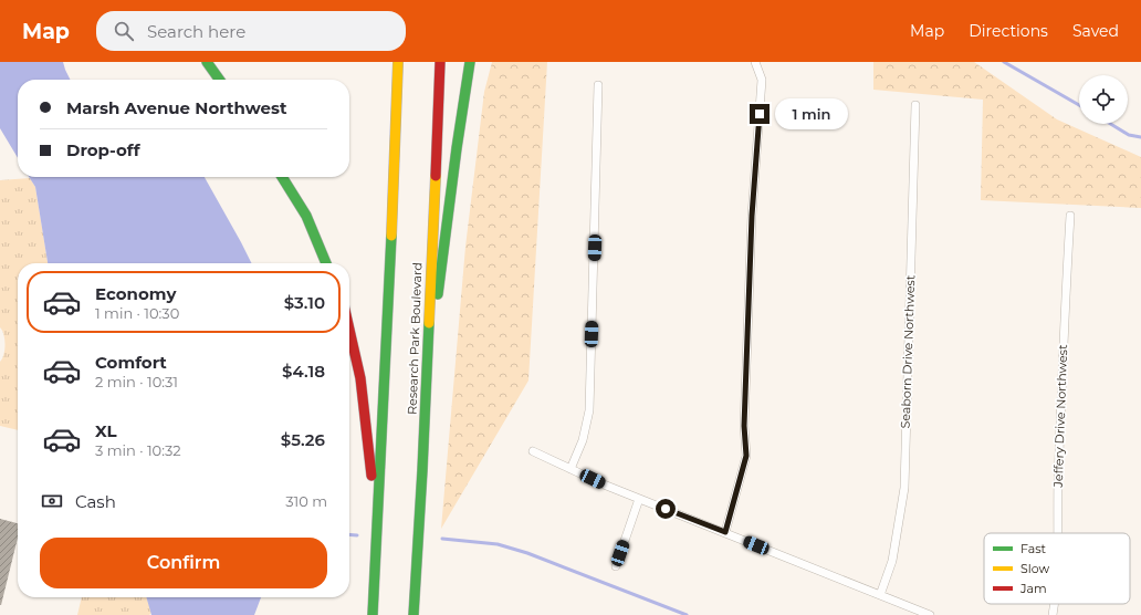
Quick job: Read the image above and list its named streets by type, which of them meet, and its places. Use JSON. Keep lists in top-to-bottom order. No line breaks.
{"streets":{"highway":["Research Park Boulevard"],"street":["Seaborn Drive Northwest","Jeffery Drive Northwest"]},"legend":["Fast","Slow","Jam"],"page":{"header":"Map","search":"Search here","nav":["Map","Directions","Saved"],"banner":["Marsh Avenue Northwest","Drop-off"],"bubble":"1 min","list":[{"name":"Economy","note":"1 min · 10:30","value":"$3.10"},{"name":"Comfort","note":"2 min · 10:31","value":"$4.18"},{"name":"XL","note":"3 min · 10:32","value":"$5.26"}],"pay":["Cash","310 m"],"buttons":"Confirm"}}
